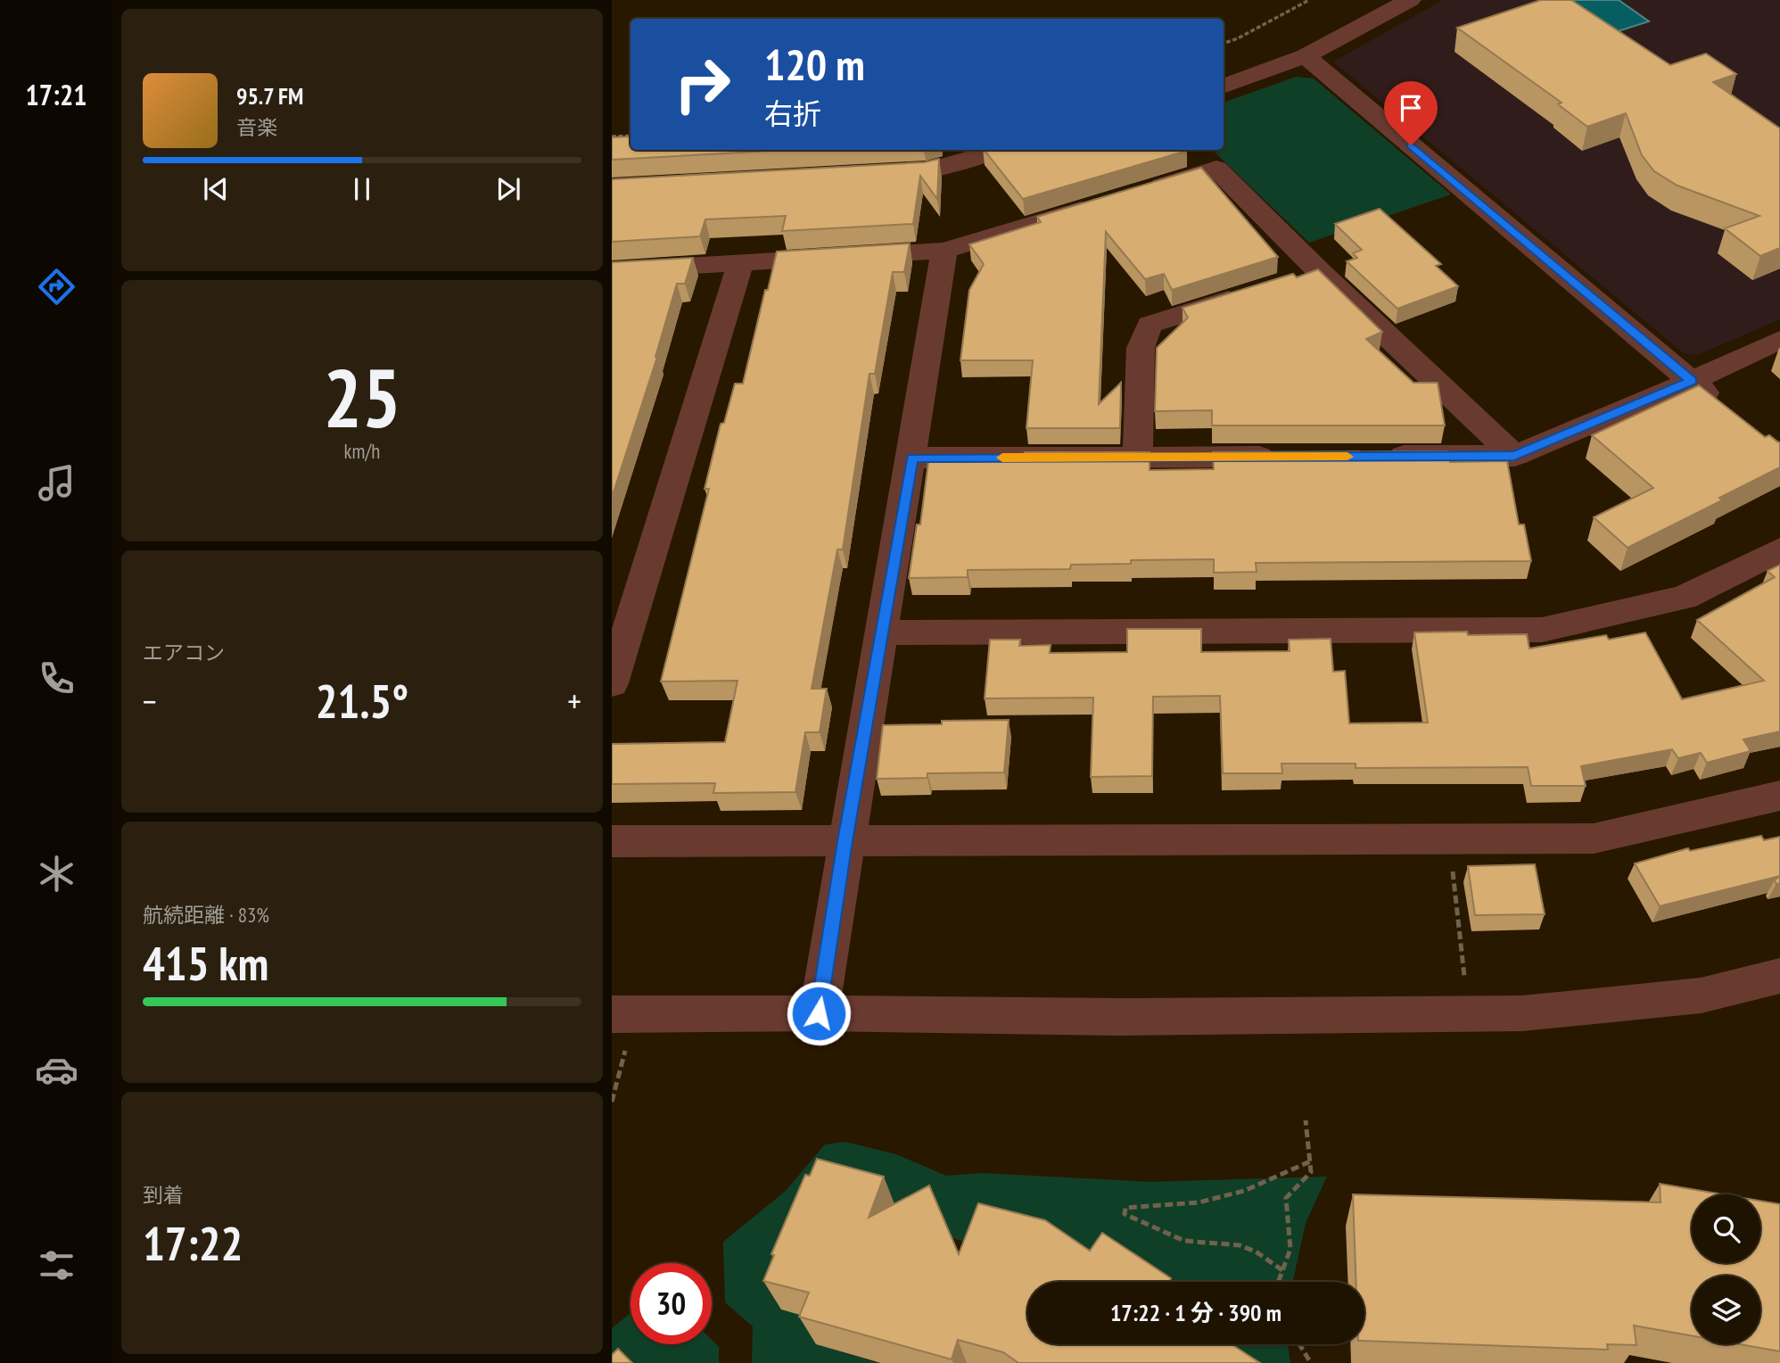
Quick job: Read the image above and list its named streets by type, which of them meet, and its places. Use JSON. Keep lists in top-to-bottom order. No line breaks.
{"page":{"tabs":"17:21","turn":["120 m","右折"],"song":["95.7 FM","音楽"],"tile":[["25","km/h"],"エアコン",["航続距離 · 83%","415 km"],["到着","17:22"]],"heat":["−","21.5°","+"],"limit":"30","trip":"17:22 · 1 分 · 390 m"}}
